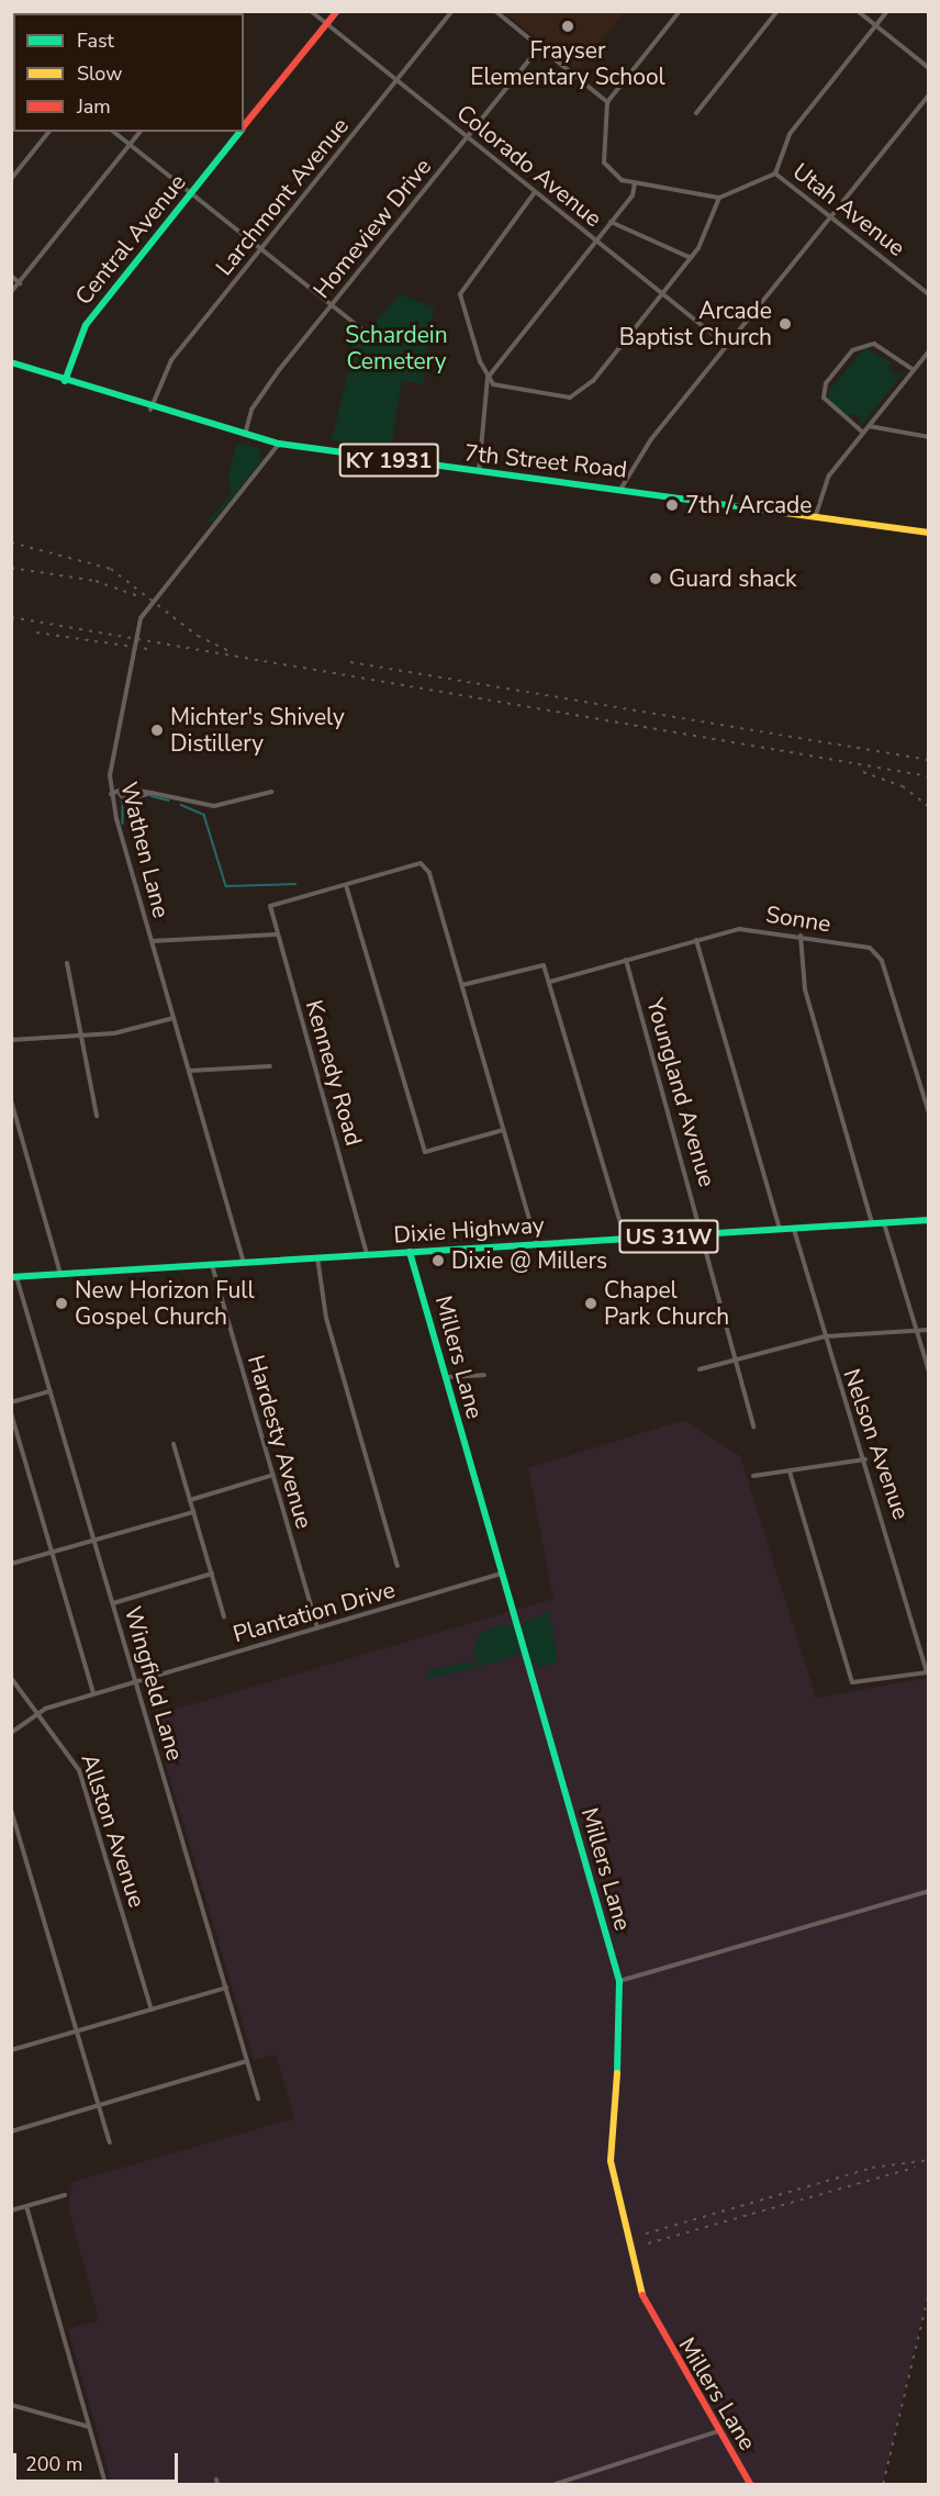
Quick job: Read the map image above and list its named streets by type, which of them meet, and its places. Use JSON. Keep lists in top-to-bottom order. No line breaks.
{"streets":{"main road":["Central Avenue","KY 1931","7th Street Road","Dixie Highway","US 31W","Millers Lane"],"street":["Colorado Avenue","Larchmont Avenue","Utah Avenue","Homeview Drive","Wathen Lane","Sonne","Kennedy Road","Youngland Avenue","Hardesty Avenue","Nelson Avenue","Plantation Drive","Wingfield Lane","Allston Avenue"]},"crossings":[["Colorado Avenue","Larchmont Avenue"],["Colorado Avenue","Homeview Drive"],["Colorado Avenue","Central Avenue"],["Larchmont Avenue","7th Street Road"],["Homeview Drive","7th Street Road"],["Central Avenue","7th Street Road"],["7th Street Road","Wathen Lane"],["Wathen Lane","Dixie Highway"],["Sonne","Youngland Avenue"],["Kennedy Road","Dixie Highway"],["Youngland Avenue","Dixie Highway"],["Dixie Highway","Millers Lane"],["Dixie Highway","Hardesty Avenue"],["Dixie Highway","Nelson Avenue"],["Dixie Highway","Wingfield Lane"],["Millers Lane","Plantation Drive"],["Hardesty Avenue","Plantation Drive"],["Plantation Drive","Wingfield Lane"],["Plantation Drive","Allston Avenue"]],"parks":["Schardein Cemetery"],"places":["Frayser Elementary School","Arcade Baptist Church","7th / Arcade","Guard shack","Michter's Shively Distillery","Dixie @ Millers","New Horizon Full Gospel Church","Chapel Park Church"],"legend":["Fast","Slow","Jam"],"scale_bar":"200 m"}
